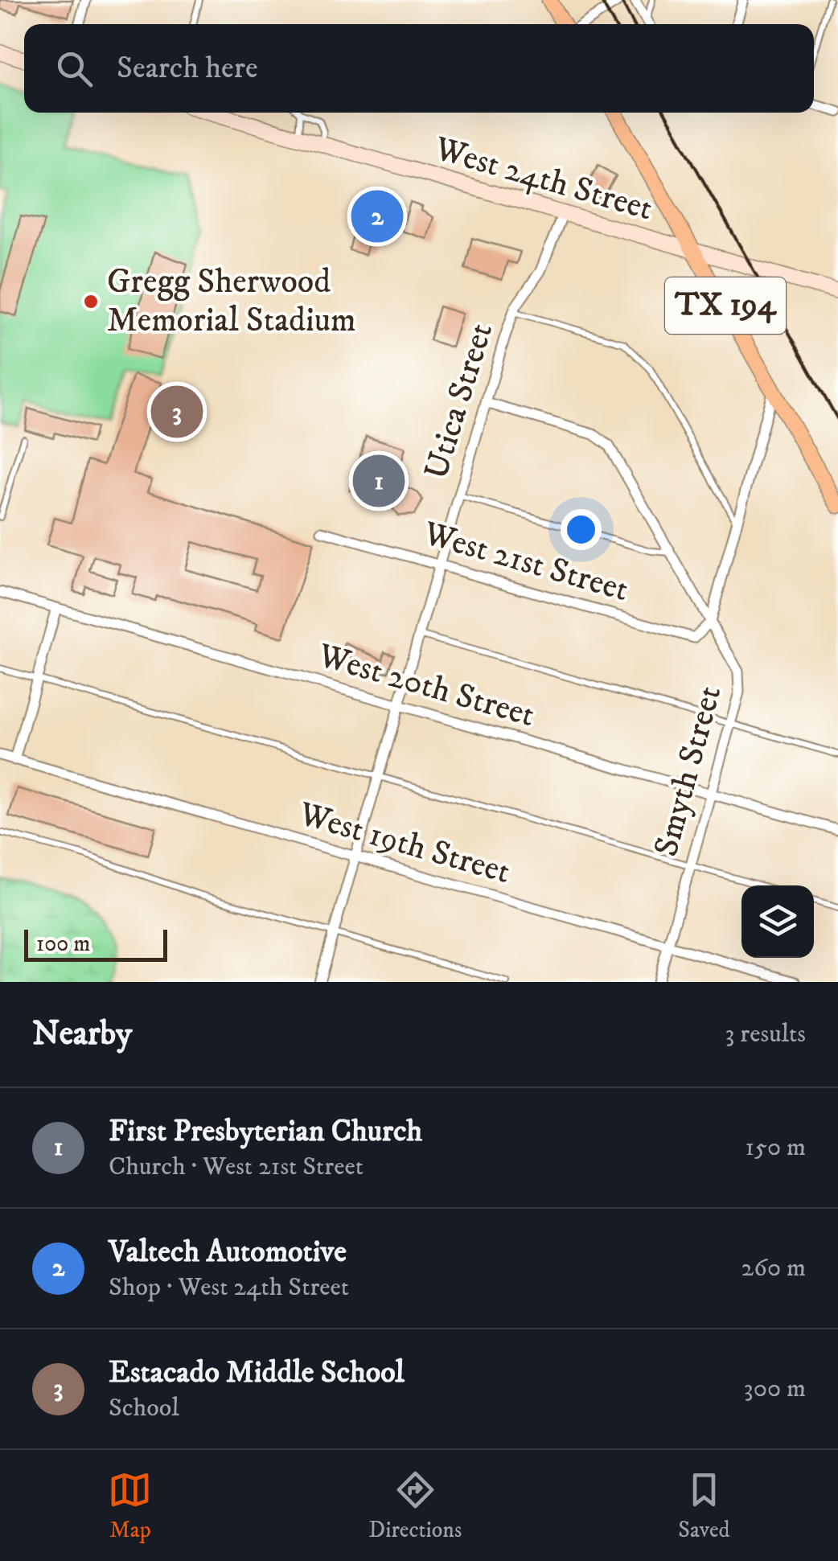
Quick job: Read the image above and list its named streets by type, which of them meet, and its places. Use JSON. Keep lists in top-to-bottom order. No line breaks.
{"streets":{"main road":["West 24th Street","TX 194"],"street":["Utica Street","West 21st Street","West 20th Street","Smyth Street","West 19th Street"]},"crossings":[["West 24th Street","TX 194"],["West 24th Street","Utica Street"],["Utica Street","West 21st Street"],["Utica Street","West 20th Street"],["Utica Street","Smyth Street"],["Utica Street","West 19th Street"],["West 21st Street","Smyth Street"],["West 20th Street","Smyth Street"],["Smyth Street","West 19th Street"]],"places":["Gregg Sherwood Memorial Stadium"],"scale_bar":"100 m","page":{"search":"Search here","pins":["2","3","1"],"scale":"100 m","heading":["Nearby","3 results"],"list":[{"mark":"1","name":"First Presbyterian Church","note":"Church · West 21st Street","value":"150 m"},{"mark":"2","name":"Valtech Automotive","note":"Shop · West 24th Street","value":"260 m"},{"mark":"3","name":"Estacado Middle School","note":"School","value":"300 m"}],"nav":["Map","Directions","Saved"]}}
